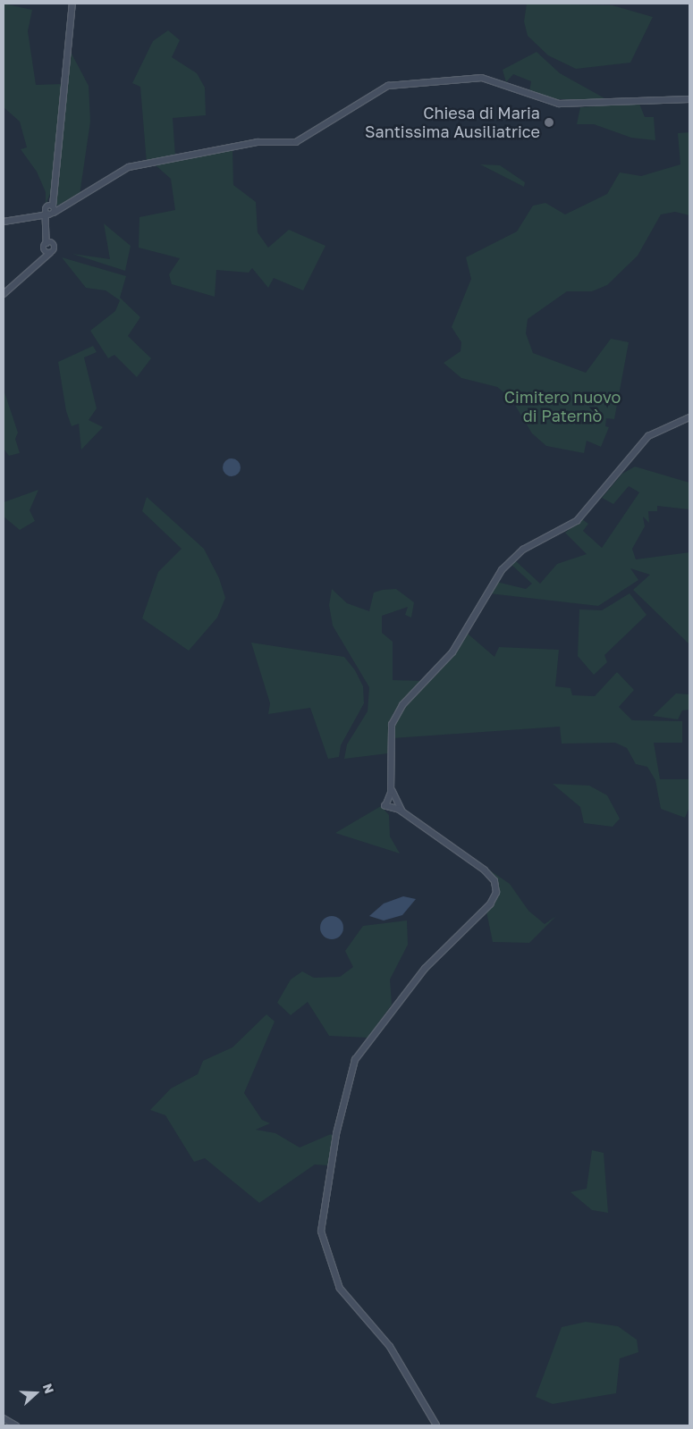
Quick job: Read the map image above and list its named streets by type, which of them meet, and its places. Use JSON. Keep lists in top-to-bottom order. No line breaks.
{"parks":["Cimitero nuovo di Paternò"],"places":["Chiesa di Maria Santissima Ausiliatrice"],"north":"right"}
